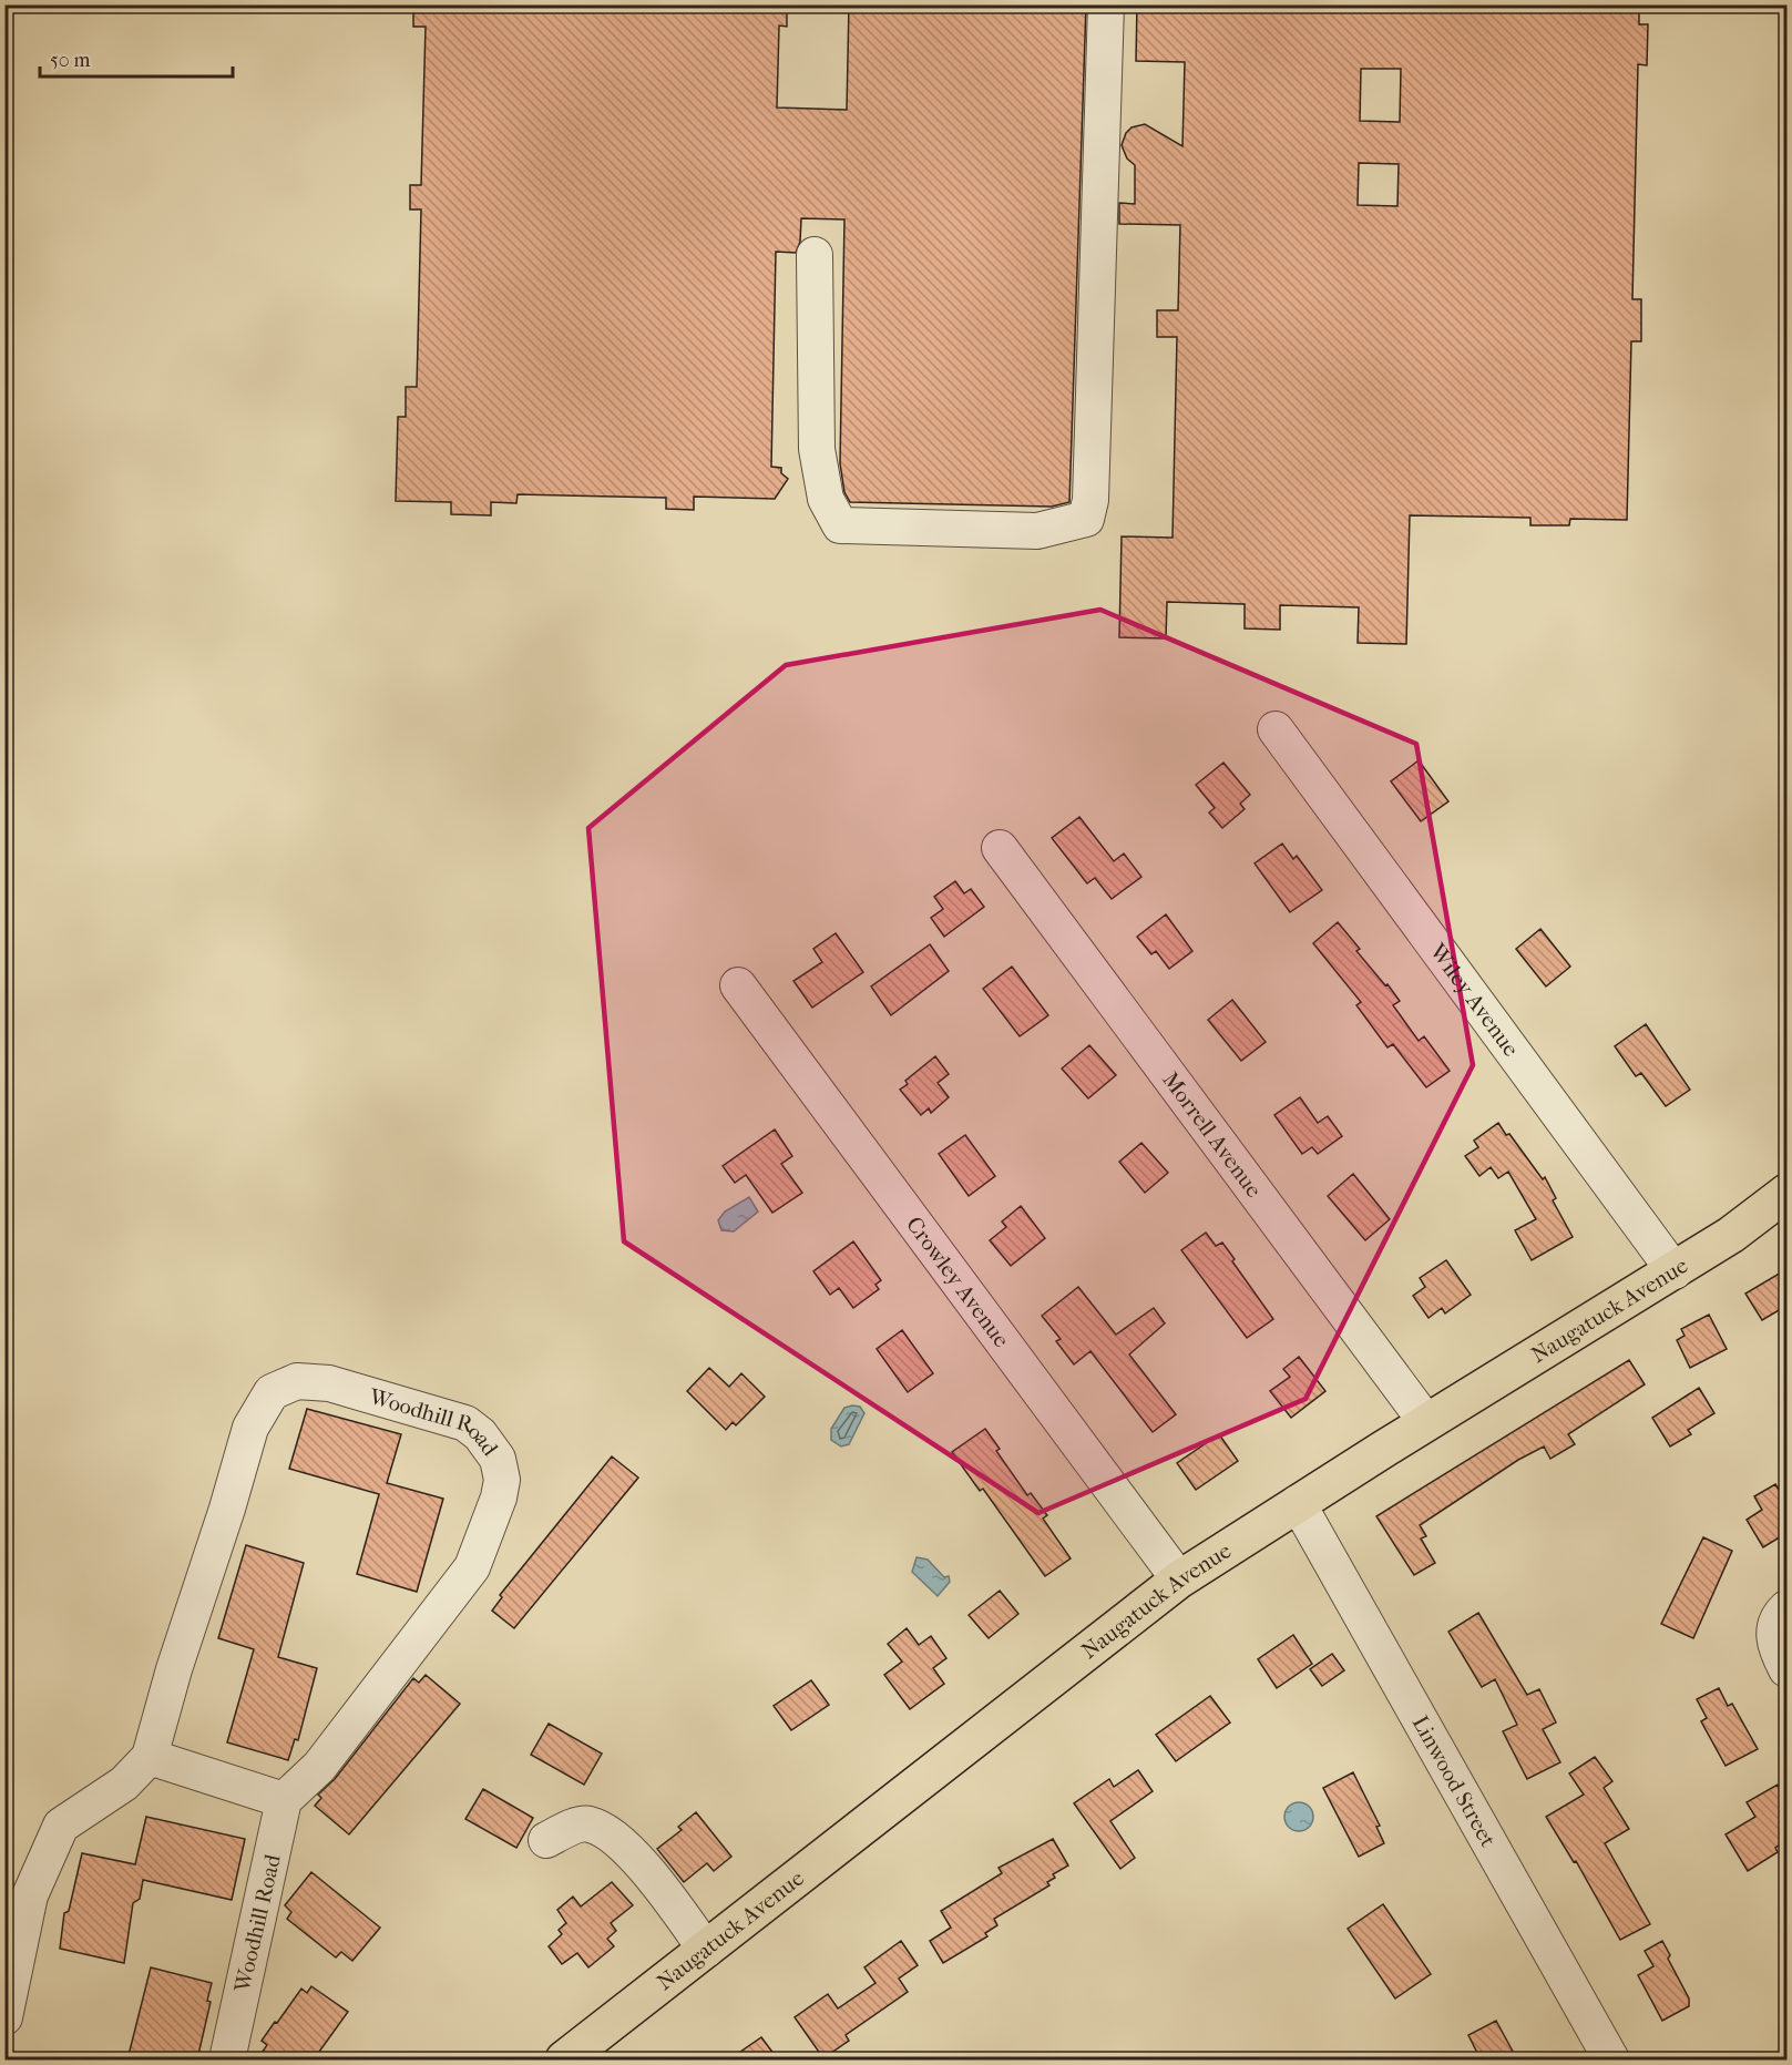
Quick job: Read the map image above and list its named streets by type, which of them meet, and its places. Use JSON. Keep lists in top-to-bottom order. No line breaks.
{"streets":{"main road":["Naugatuck Avenue"],"street":["Wiley Avenue","Morrell Avenue","Crowley Avenue","Woodhill Road","Linwood Street"]},"crossings":[["Wiley Avenue","Naugatuck Avenue"],["Morrell Avenue","Naugatuck Avenue"],["Crowley Avenue","Naugatuck Avenue"],["Naugatuck Avenue","Linwood Street"]],"scale_bar":"50 m"}
